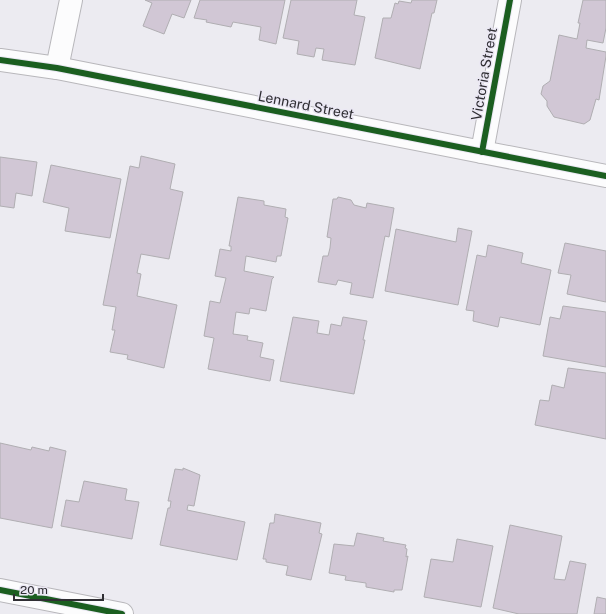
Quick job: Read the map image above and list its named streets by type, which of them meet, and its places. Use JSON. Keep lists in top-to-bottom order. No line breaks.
{"streets":{"street":["Victoria Street","Lennard Street"]},"crossings":[["Victoria Street","Lennard Street"]],"scale_bar":"20 m"}
